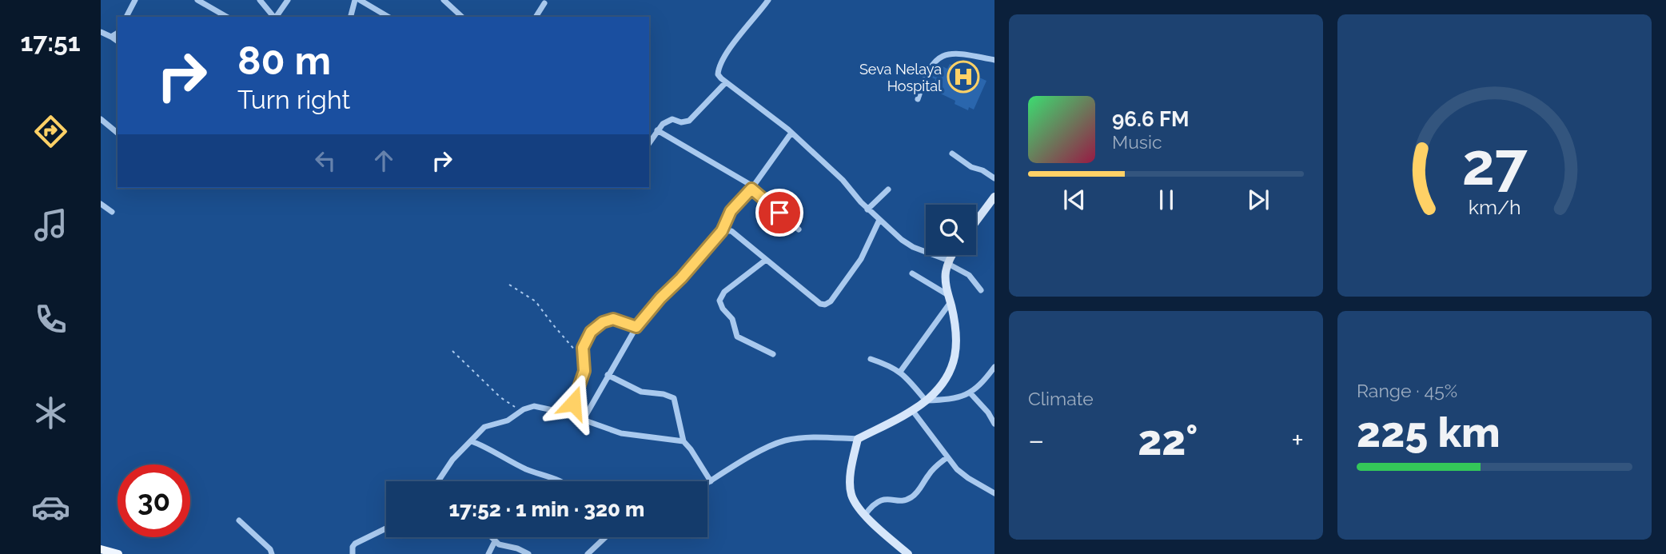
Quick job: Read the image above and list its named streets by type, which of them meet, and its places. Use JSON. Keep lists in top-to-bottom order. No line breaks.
{"places":{"hospital":["Seva Nelaya Hospital"]},"page":{"tabs":"17:51","turn":["80 m","Turn right"],"song":["96.6 FM","Music"],"tile":["Climate",["Range · 45%","225 km"]],"heat":["−","22°","+"],"limit":"30","trip":"17:52 · 1 min · 320 m","gauge":["27","km/h"]}}
